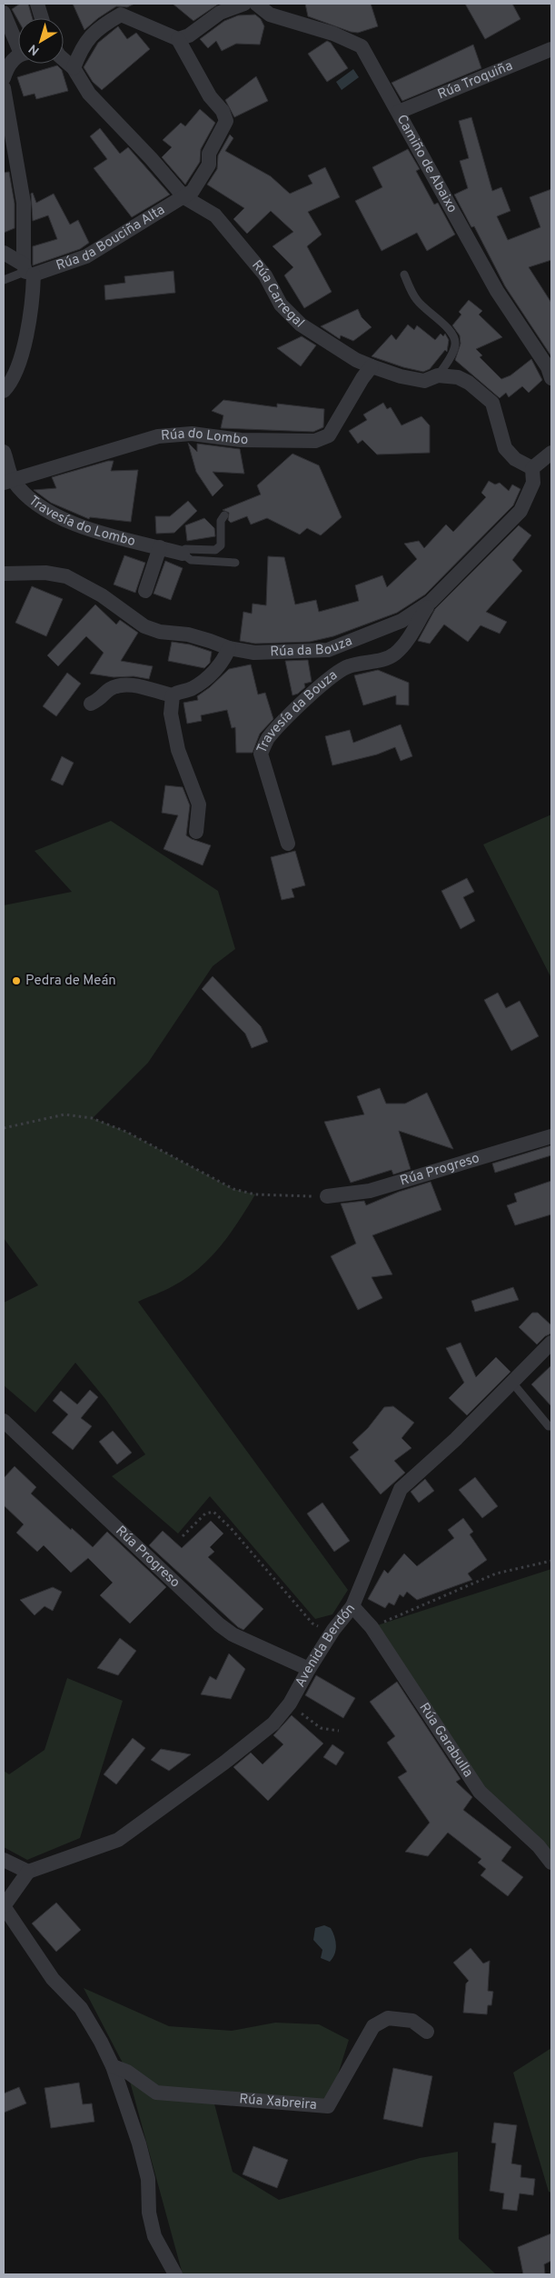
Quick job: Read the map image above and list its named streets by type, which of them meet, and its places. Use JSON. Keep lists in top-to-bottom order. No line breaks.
{"streets":{"street":["Rúa Troquiña","Camiño de Abaixo","Rúa da Bouciña Alta","Rúa Carregal","Rúa do Lombo","Travesía do Lombo","Rúa da Bouza","Travesía da Bouza","Rúa Progreso","Avenida Berdón","Rúa Garabulla","Rúa Xabreira"]},"crossings":[["Rúa Troquiña","Camiño de Abaixo"],["Rúa da Bouciña Alta","Rúa Carregal"],["Rúa Carregal","Rúa do Lombo"],["Rúa Carregal","Rúa da Bouza"],["Rúa do Lombo","Travesía do Lombo"],["Rúa da Bouza","Travesía da Bouza"],["Rúa Progreso","Avenida Berdón"],["Avenida Berdón","Rúa Garabulla"]],"places":["Pedra de Meán"],"north":"bottom left"}
